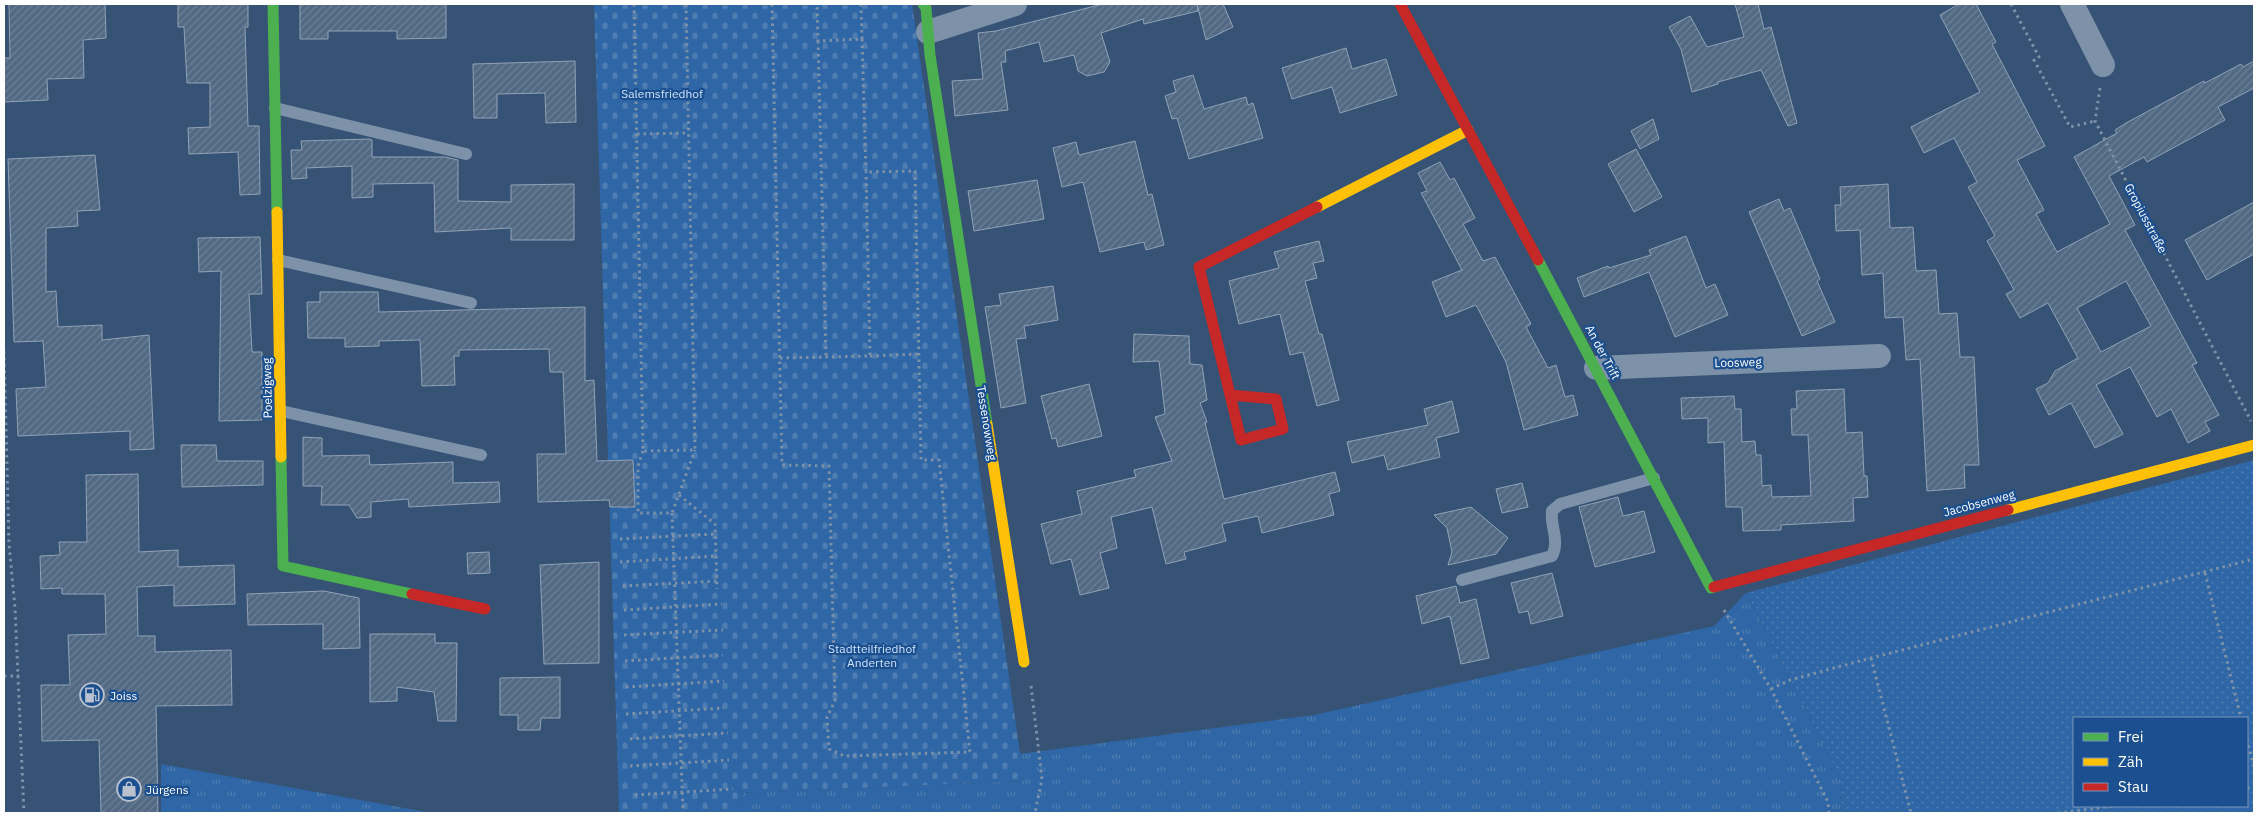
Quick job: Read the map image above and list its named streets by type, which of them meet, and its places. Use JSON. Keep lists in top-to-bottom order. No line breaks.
{"streets":{"street":["An der Trift","Loosweg","Poelzigweg","Tessenowweg","Jacobsenweg"],"path":["Gropiusstraße"]},"crossings":[["An der Trift","Loosweg"],["An der Trift","Jacobsenweg"]],"parks":["Salemsfriedhof","Stadtteilfriedhof Anderten"],"places":{"fuel station":["Joiss"],"shop":["Jürgens"]},"legend":["Frei","Zäh","Stau"]}
